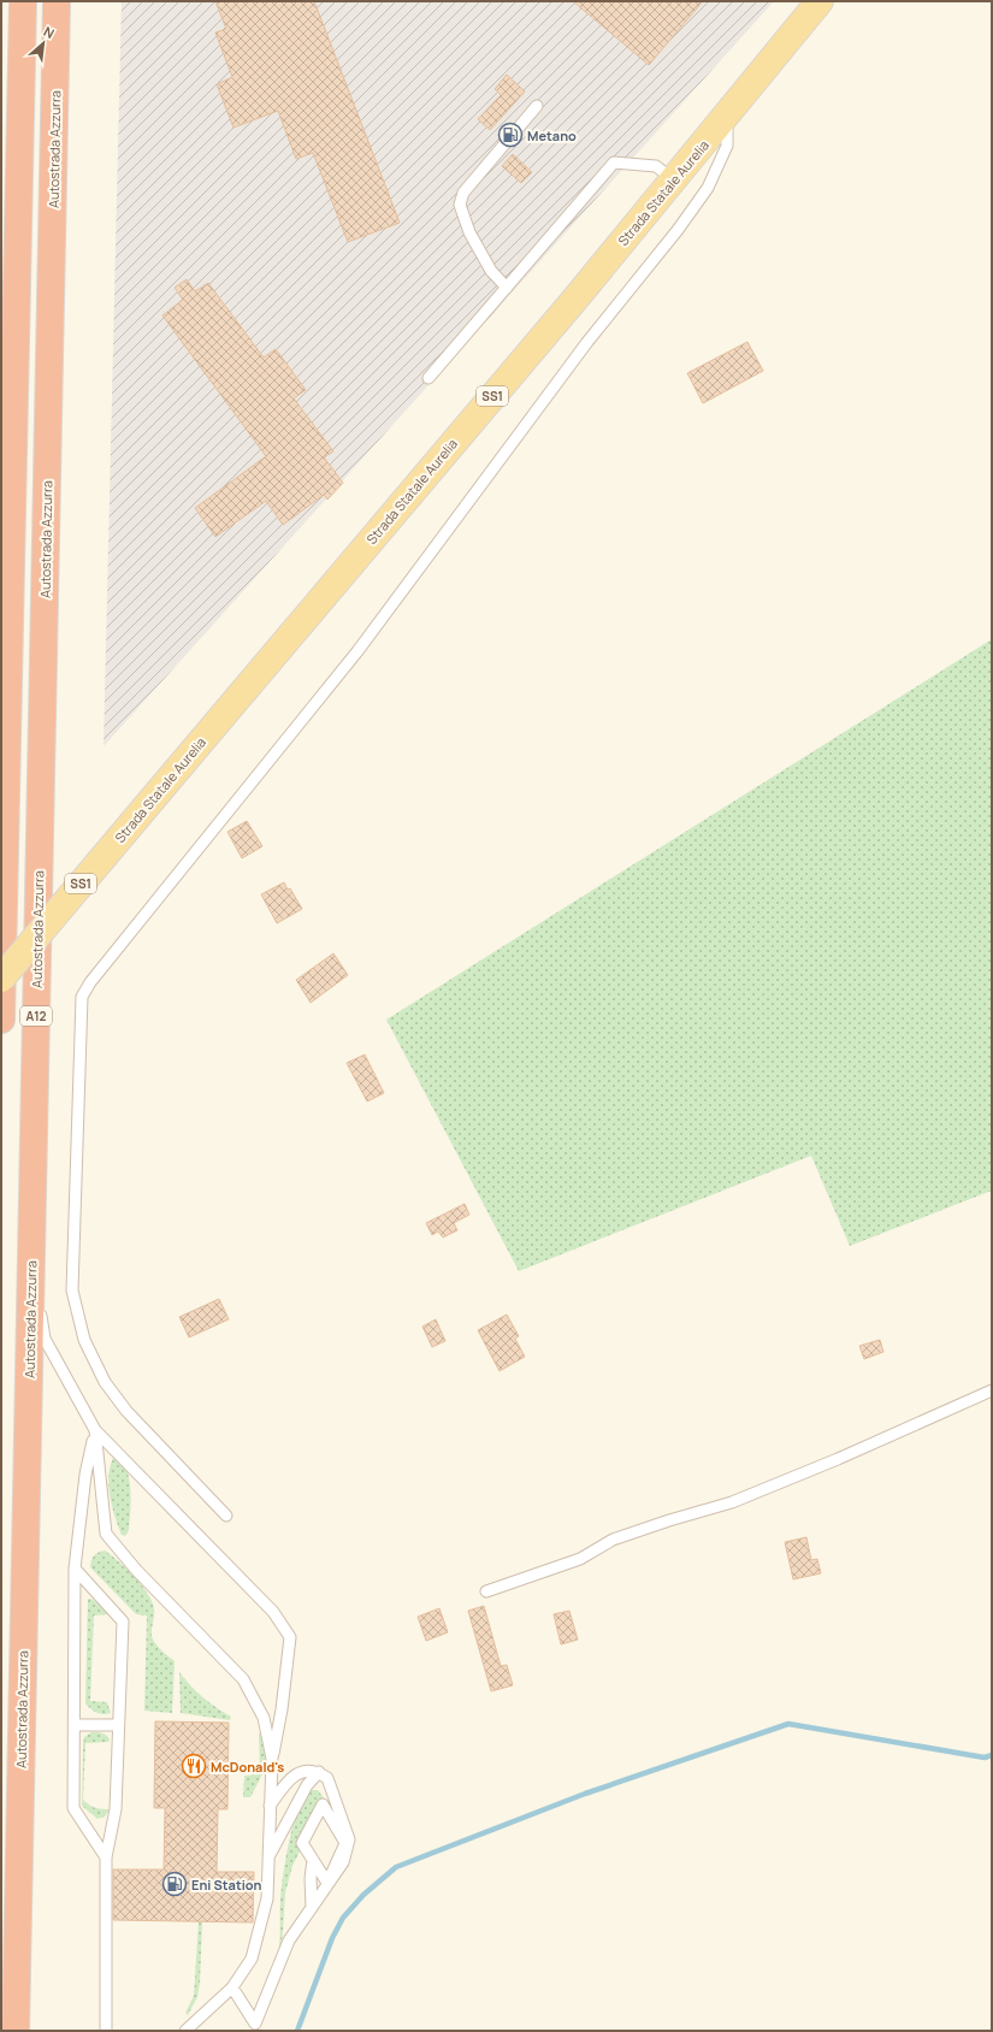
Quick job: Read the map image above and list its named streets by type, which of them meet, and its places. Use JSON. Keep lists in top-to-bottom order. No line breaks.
{"streets":{"highway":["Autostrada Azzurra","A12"],"main road":["Strada Statale Aurelia","SS1"]},"places":{"fuel station":["Metano","Eni Station"],"restaurant":["McDonald's"]},"north":"top right"}
